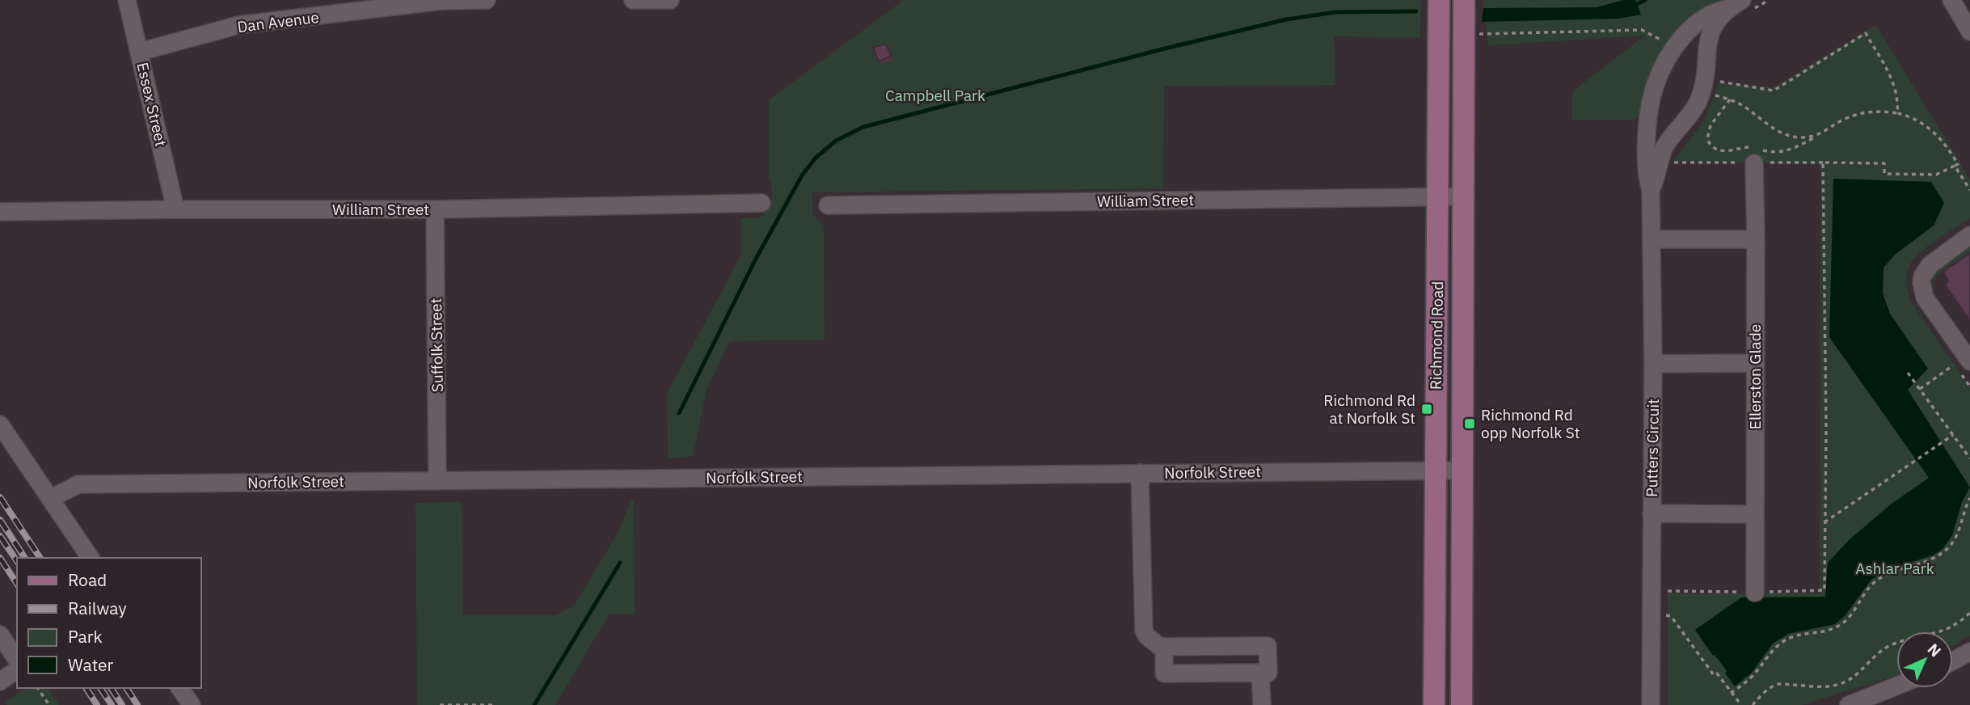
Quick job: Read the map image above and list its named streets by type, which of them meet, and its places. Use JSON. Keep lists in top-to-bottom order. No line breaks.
{"streets":{"main road":["Richmond Road"],"street":["Dan Avenue","Essex Street","William Street","Suffolk Street","Ellerston Glade","Putters Circuit","Norfolk Street"]},"crossings":[["Dan Avenue","Essex Street"],["Essex Street","William Street"],["William Street","Richmond Road"],["William Street","Suffolk Street"],["Richmond Road","Norfolk Street"],["Suffolk Street","Norfolk Street"]],"parks":["Campbell Park","Ashlar Park"],"places":{"transit":["Richmond Rd at Norfolk St","Richmond Rd opp Norfolk St"]},"legend":["Road","Railway","Park","Water"],"north":"top right"}
